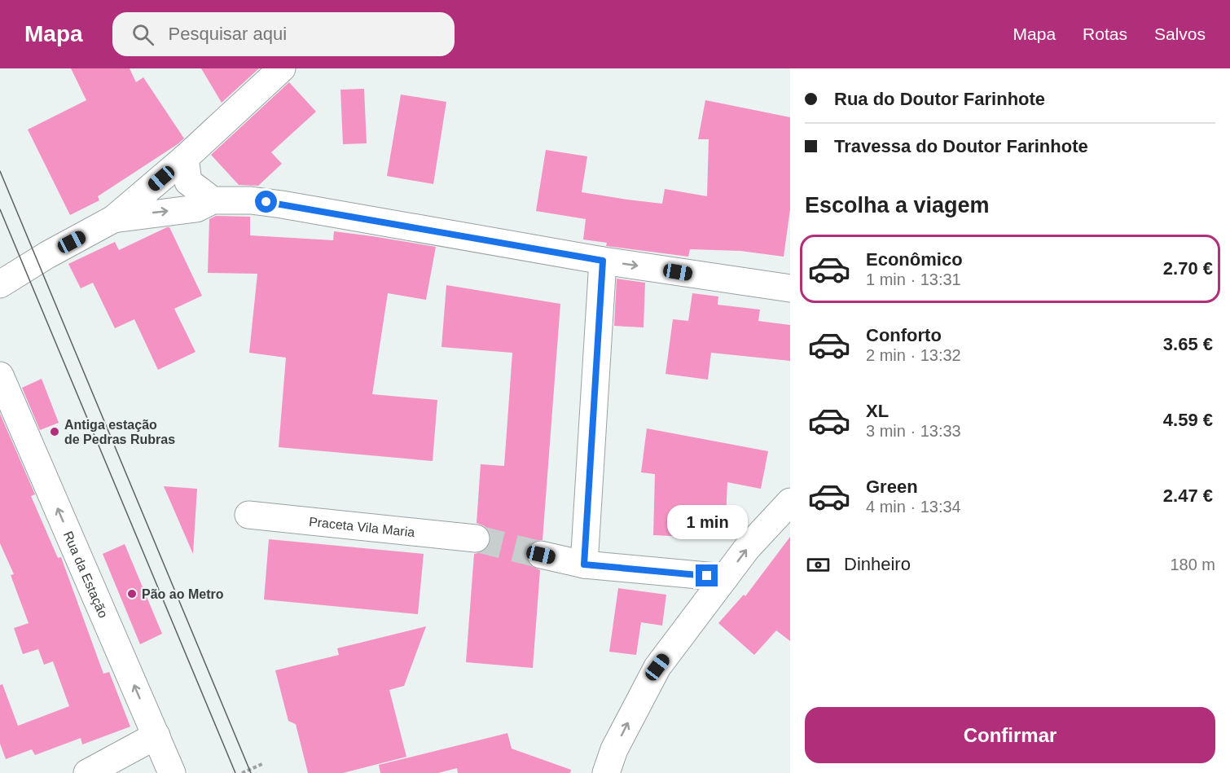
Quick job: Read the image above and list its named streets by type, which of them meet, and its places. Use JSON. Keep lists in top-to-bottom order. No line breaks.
{"streets":{"street":["Praceta Vila Maria","Rua da Estação"]},"one_way":["Rua da Estação"],"places":["Antiga estação de Pedras Rubras","Pão ao Metro"],"page":{"header":"Mapa","search":"Pesquisar aqui","nav":["Mapa","Rotas","Salvos"],"banner":["Rua do Doutor Farinhote","Travessa do Doutor Farinhote"],"heading":"Escolha a viagem","list":[{"name":"Econômico","note":"1 min · 13:31","value":"2.70 €"},{"name":"Conforto","note":"2 min · 13:32","value":"3.65 €"},{"name":"XL","note":"3 min · 13:33","value":"4.59 €"},{"name":"Green","note":"4 min · 13:34","value":"2.47 €"}],"bubble":"1 min","pay":["Dinheiro","180 m"],"buttons":"Confirmar"}}
